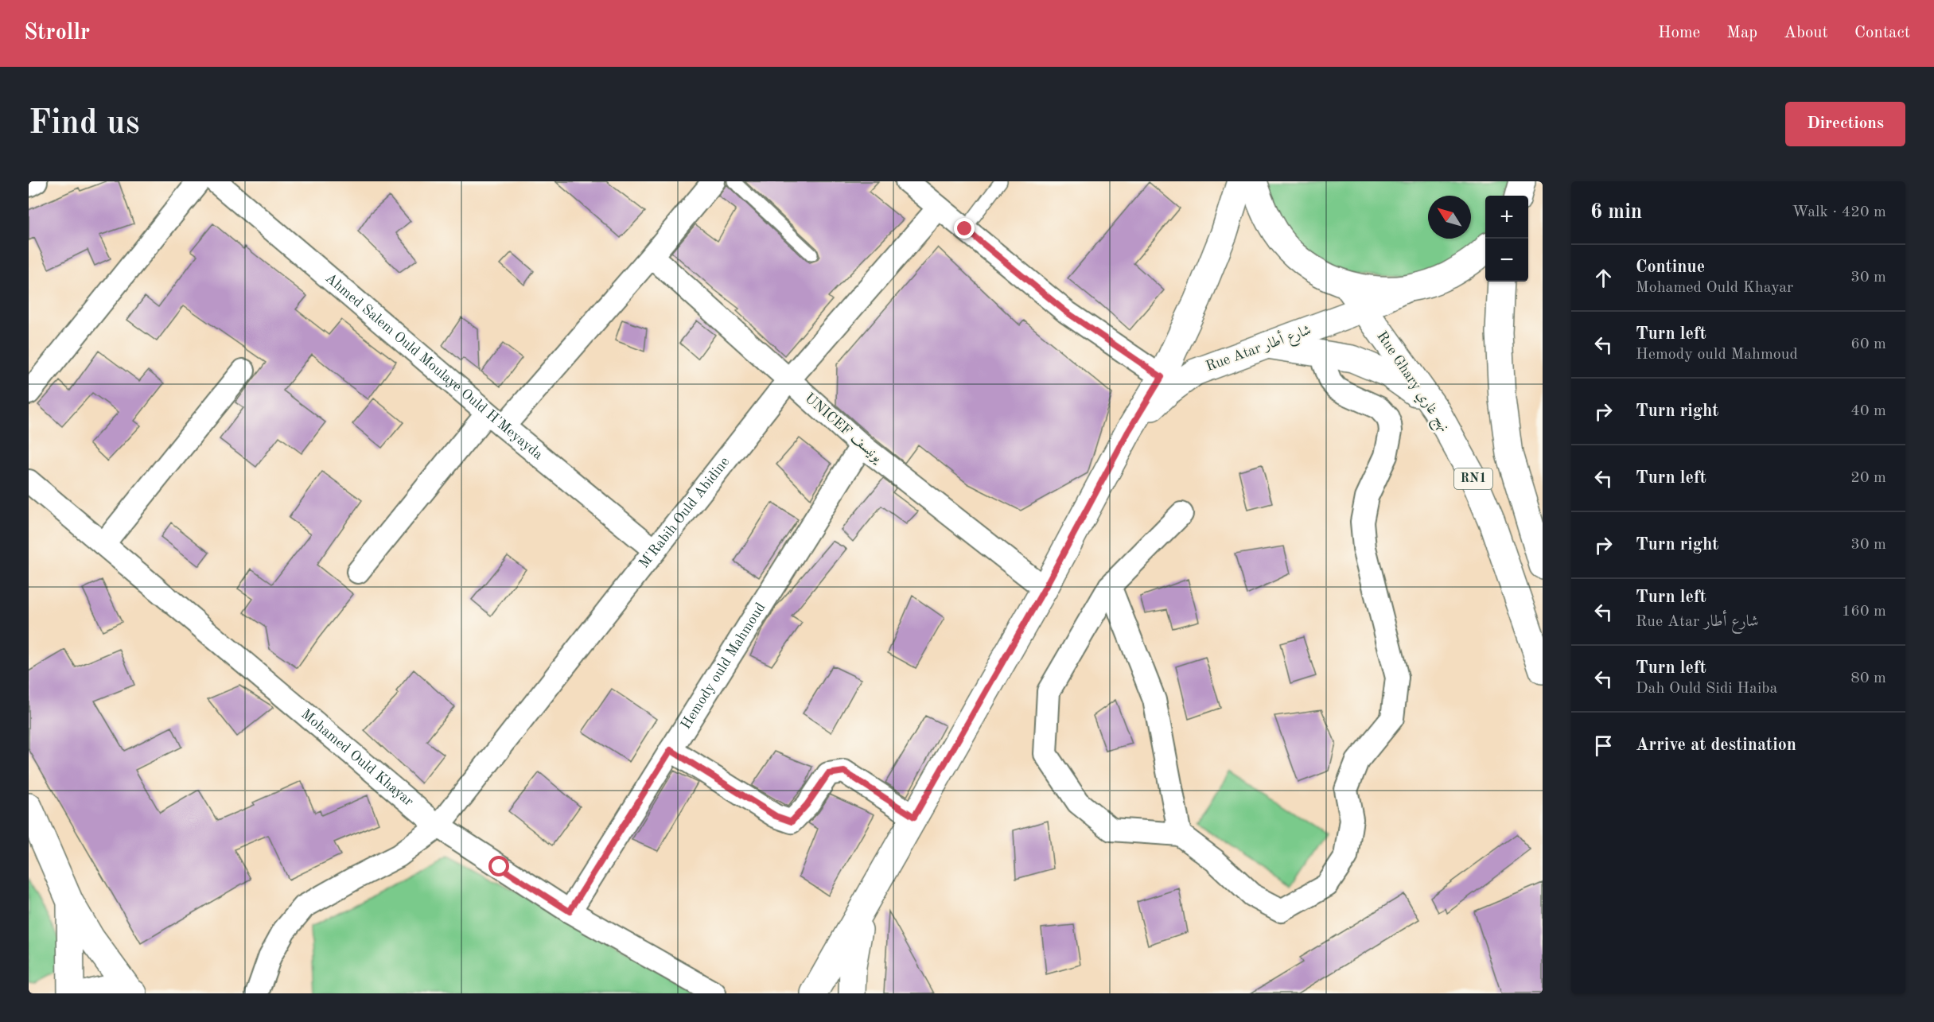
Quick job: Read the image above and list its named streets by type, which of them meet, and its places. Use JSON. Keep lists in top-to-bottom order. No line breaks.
{"streets":{"main road":["Rue Atar شارع أطار","Rue Ghary نهج غاري","RN1"],"street":["Ahmed Salem Ould Moulaye Ould H'Meyayda","UNICEF يونيسف","M'Rabih Ould Abidine","Hemody ould Mahmoud","Mohamed Ould Khayar"]},"crossings":[["Rue Atar شارع أطار","Rue Ghary نهج غاري"],["Rue Atar شارع أطار","UNICEF يونيسف"],["Ahmed Salem Ould Moulaye Ould H'Meyayda","M'Rabih Ould Abidine"],["UNICEF يونيسف","M'Rabih Ould Abidine"],["UNICEF يونيسف","Hemody ould Mahmoud"],["M'Rabih Ould Abidine","Mohamed Ould Khayar"],["Hemody ould Mahmoud","Mohamed Ould Khayar"]],"north":"top left","page":{"header":"Strollr","nav":["Home","Map","About","Contact"],"buttons":"Directions","title":"Find us","heading":["6 min","Walk · 420 m"],"map_buttons":["+","−"],"list":[["Continue","Mohamed Ould Khayar","30 m"],["Turn left","Hemody ould Mahmoud","60 m"],["Turn right","40 m"],["Turn left","20 m"],["Turn right","30 m"],["Turn left","Rue Atar شارع أطار","160 m"],["Turn left","Dah Ould Sidi Haiba","80 m"],"Arrive at destination"]}}
